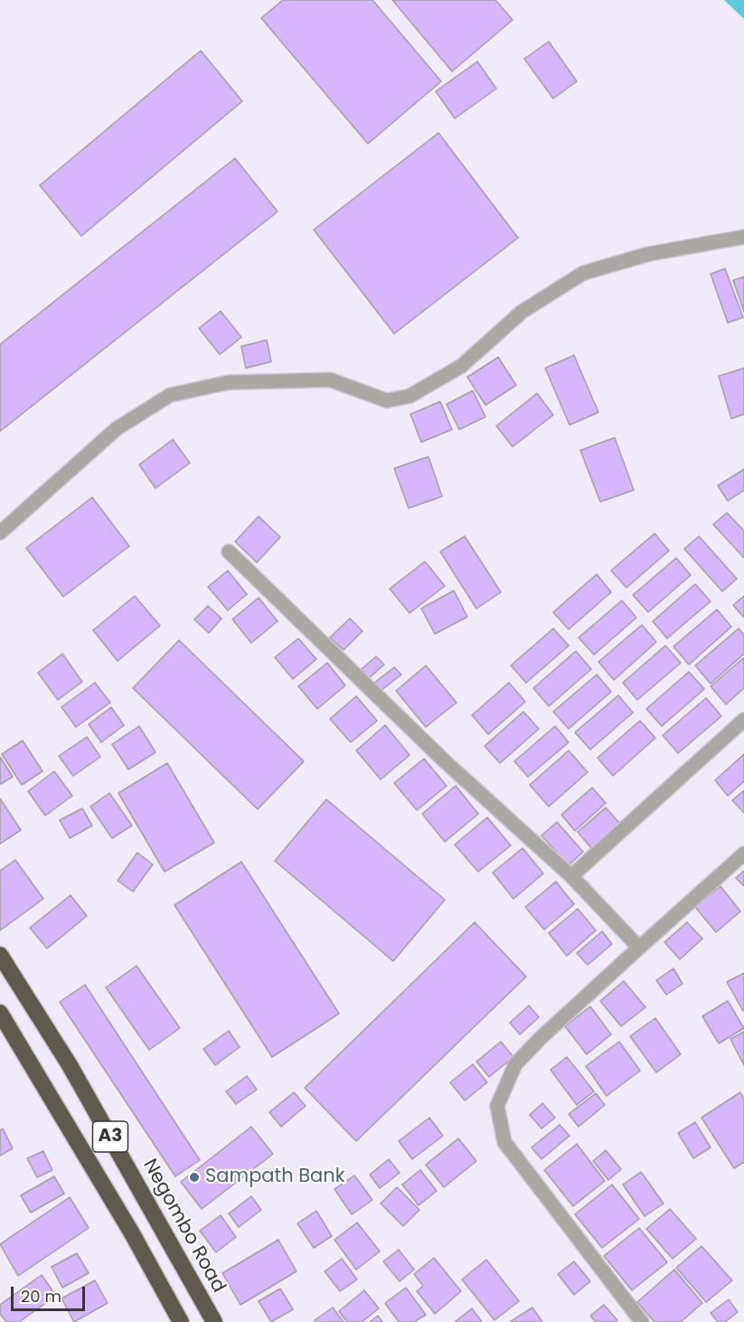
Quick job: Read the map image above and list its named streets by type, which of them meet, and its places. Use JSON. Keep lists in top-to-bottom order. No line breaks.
{"streets":{"highway":["A3","Negombo Road"]},"places":["Sampath Bank"],"scale_bar":"20 m"}
